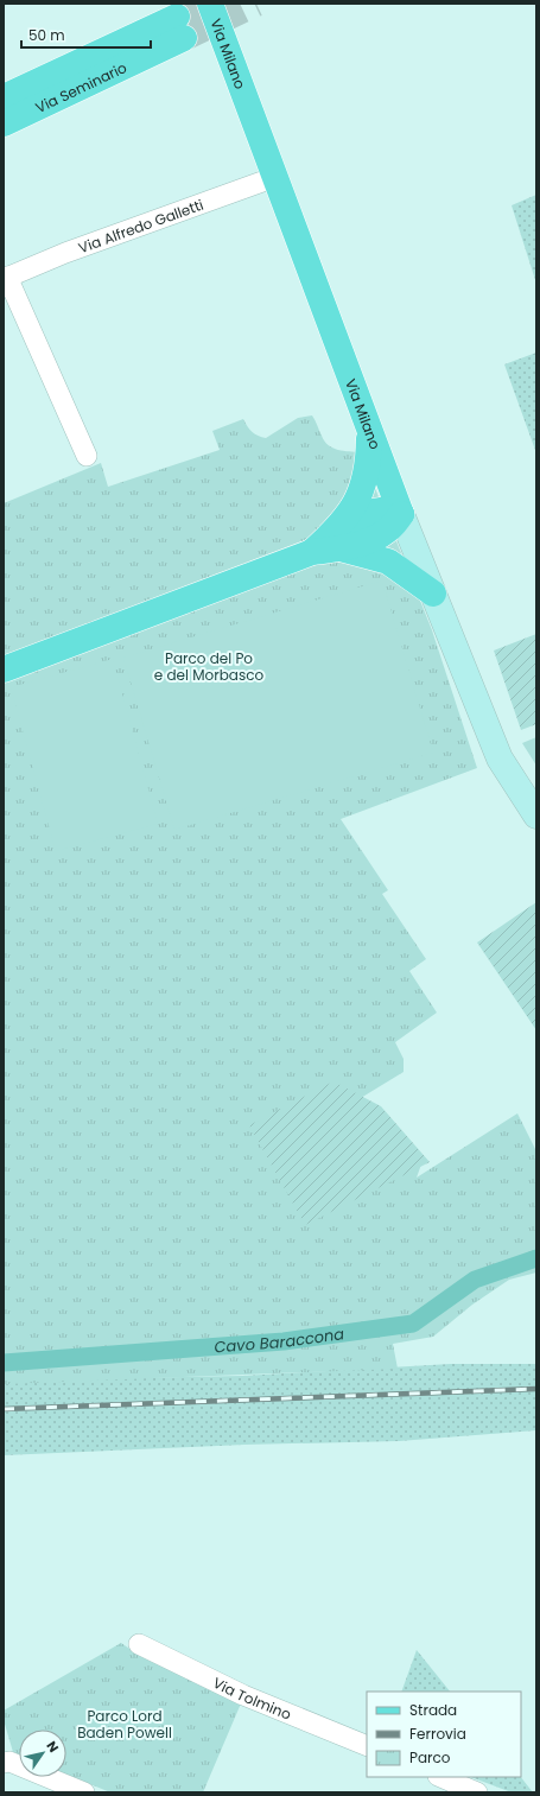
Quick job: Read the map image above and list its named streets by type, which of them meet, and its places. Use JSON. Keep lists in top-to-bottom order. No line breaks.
{"streets":{"main road":["Via Milano","Via Seminario"],"street":["Via Alfredo Galletti","Via Tolmino"]},"crossings":[["Via Milano","Via Alfredo Galletti"]],"water":["Cavo Baraccona"],"parks":["Parco del Po e del Morbasco","Parco Lord Baden Powell"],"legend":["Strada","Ferrovia","Parco"],"scale_bar":"50 m","north":"top right"}
